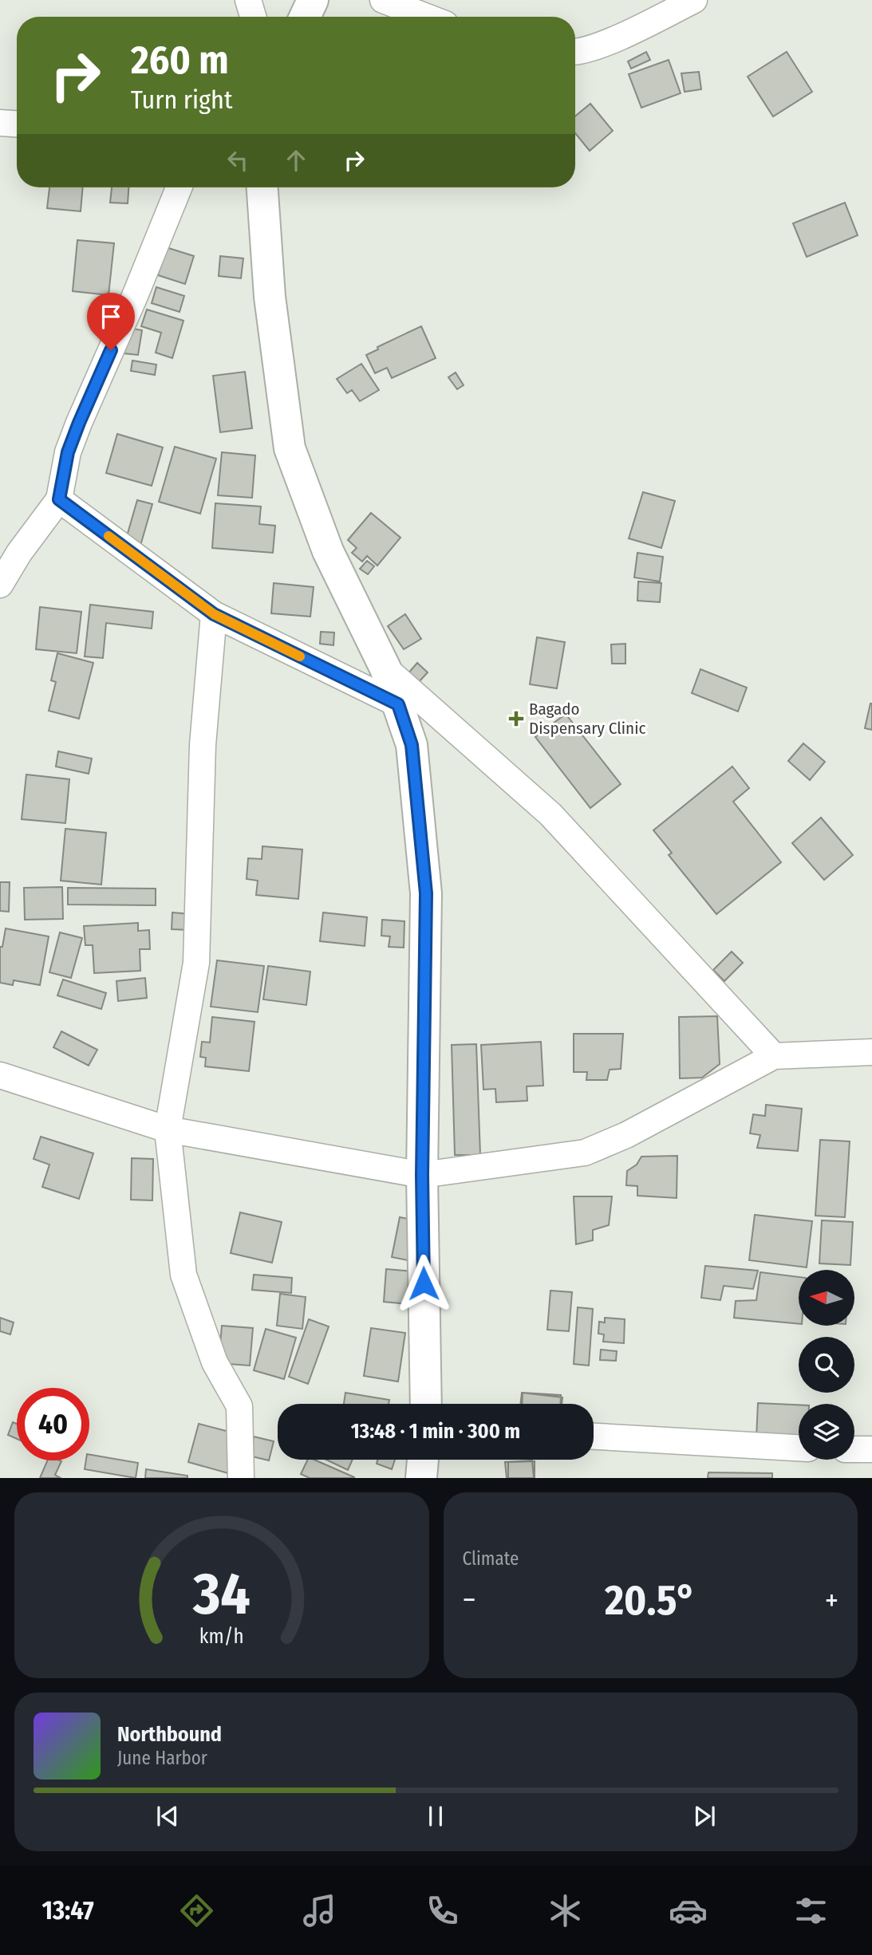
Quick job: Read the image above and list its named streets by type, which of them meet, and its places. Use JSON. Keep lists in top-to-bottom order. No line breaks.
{"places":{"health":["Bagado Dispensary Clinic"]},"north":"left","page":{"turn":["260 m","Turn right"],"limit":"40","trip":"13:48 · 1 min · 300 m","tile":"Climate","heat":["−","20.5°","+"],"song":["Northbound","June Harbor"],"tabs":"13:47","gauge":["34","km/h"]}}
